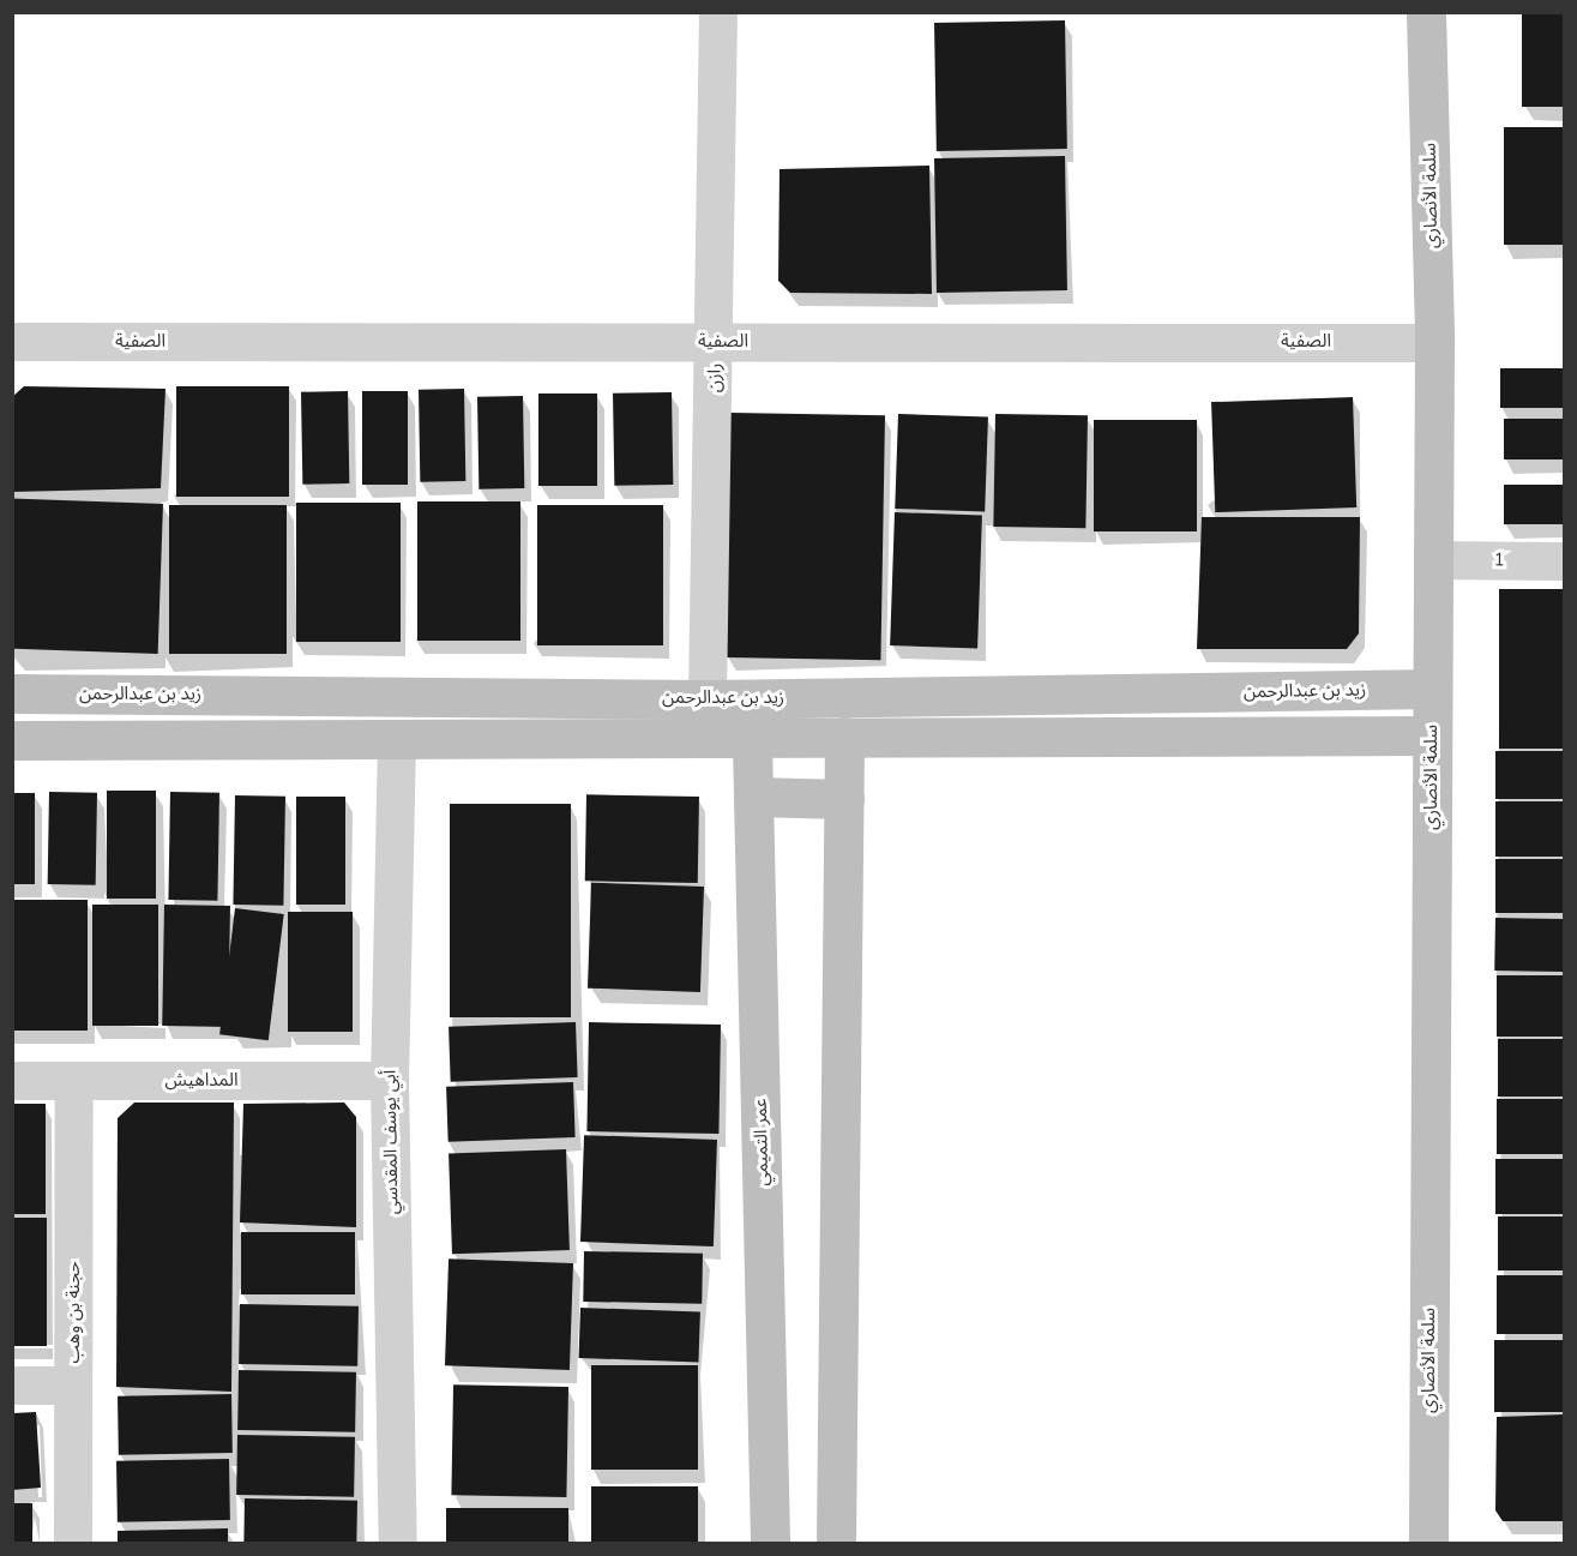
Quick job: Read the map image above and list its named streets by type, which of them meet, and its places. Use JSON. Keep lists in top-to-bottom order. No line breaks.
{"streets":{"street":["سلمة الأنصاري","الصفية","رازن","1","زيد بن عبدالرحمن","المداهيش","أبي يوسف المقدسي","عمر التميمي","حجنة بن وهب"]},"crossings":[["سلمة الأنصاري","الصفية"],["سلمة الأنصاري","1"],["سلمة الأنصاري","زيد بن عبدالرحمن"],["الصفية","رازن"],["رازن","زيد بن عبدالرحمن"],["المداهيش","أبي يوسف المقدسي"],["المداهيش","حجنة بن وهب"]]}
